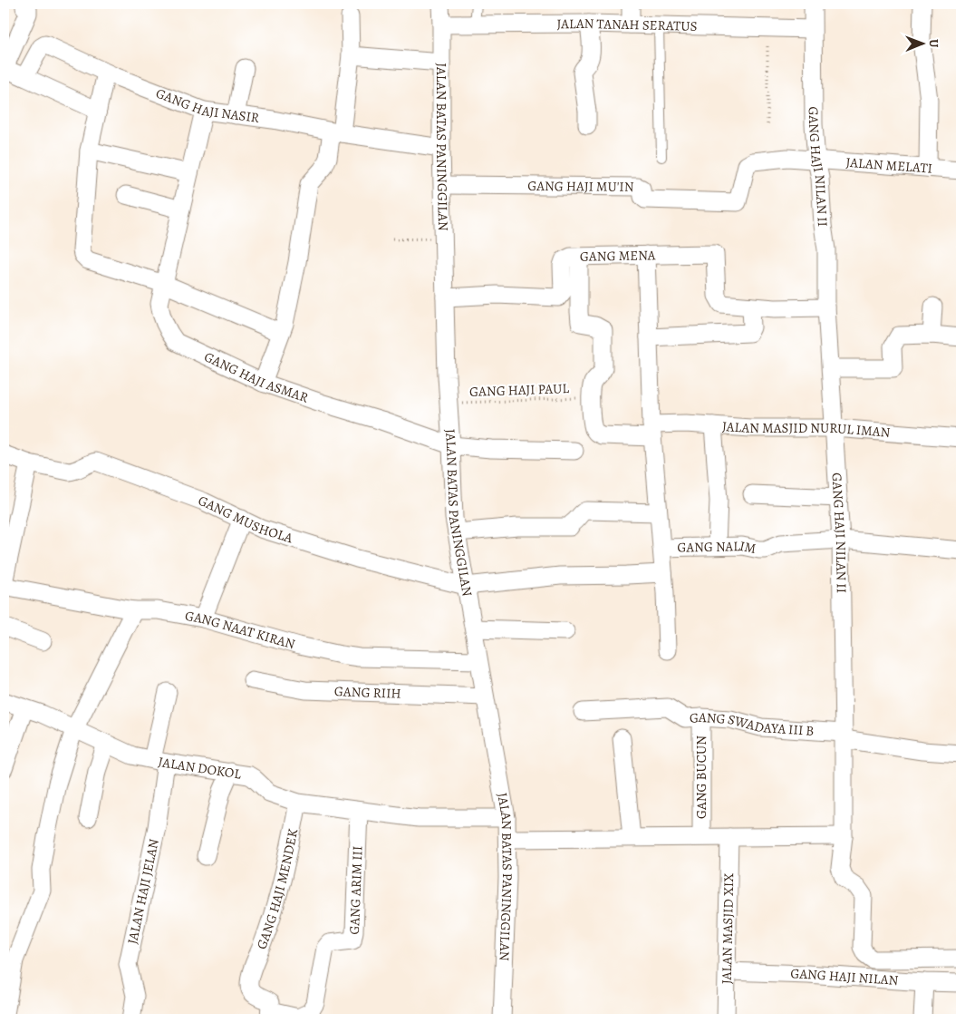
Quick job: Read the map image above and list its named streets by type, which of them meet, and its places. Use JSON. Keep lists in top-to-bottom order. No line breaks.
{"streets":{"street":["JALAN TANAH SERATUS","GANG HAJI NASIR","JALAN BATAS PANINGGILAN","JALAN MELATI","GANG HAJI NILAN II","GANG HAJI MU'IN","GANG MENA","GANG HAJI ASMAR","JALAN MASJID NURUL IMAN","GANG MUSHOLA","GANG NALIM","GANG NAAT KIRAN","GANG RIIH","GANG SWADAYA III B","JALAN DOKOL","GANG BUCUN","GANG HAJI MENDEK","GANG ARIM III","JALAN HAJI JELAN","JALAN MASJID XIX","GANG HAJI NILAN"],"path":["GANG HAJI PAUL"]},"crossings":[["JALAN TANAH SERATUS","JALAN BATAS PANINGGILAN"],["JALAN TANAH SERATUS","GANG HAJI NILAN II"],["GANG HAJI NASIR","JALAN BATAS PANINGGILAN"],["GANG HAJI NASIR","GANG HAJI ASMAR"],["JALAN BATAS PANINGGILAN","GANG HAJI MU'IN"],["JALAN BATAS PANINGGILAN","GANG MENA"],["JALAN BATAS PANINGGILAN","GANG HAJI ASMAR"],["JALAN BATAS PANINGGILAN","GANG HAJI PAUL"],["JALAN BATAS PANINGGILAN","GANG MUSHOLA"],["JALAN BATAS PANINGGILAN","GANG NAAT KIRAN"],["JALAN BATAS PANINGGILAN","GANG RIIH"],["JALAN BATAS PANINGGILAN","JALAN DOKOL"],["JALAN MELATI","GANG HAJI NILAN II"],["JALAN MELATI","GANG HAJI MU'IN"],["GANG HAJI NILAN II","JALAN MASJID NURUL IMAN"],["GANG HAJI NILAN II","GANG NALIM"],["GANG HAJI NILAN II","GANG SWADAYA III B"],["GANG HAJI PAUL","JALAN MASJID NURUL IMAN"],["GANG SWADAYA III B","GANG BUCUN"],["JALAN DOKOL","GANG HAJI MENDEK"],["JALAN DOKOL","GANG ARIM III"],["JALAN DOKOL","JALAN HAJI JELAN"],["GANG HAJI MENDEK","GANG ARIM III"],["JALAN MASJID XIX","GANG HAJI NILAN"]],"north":"right"}
